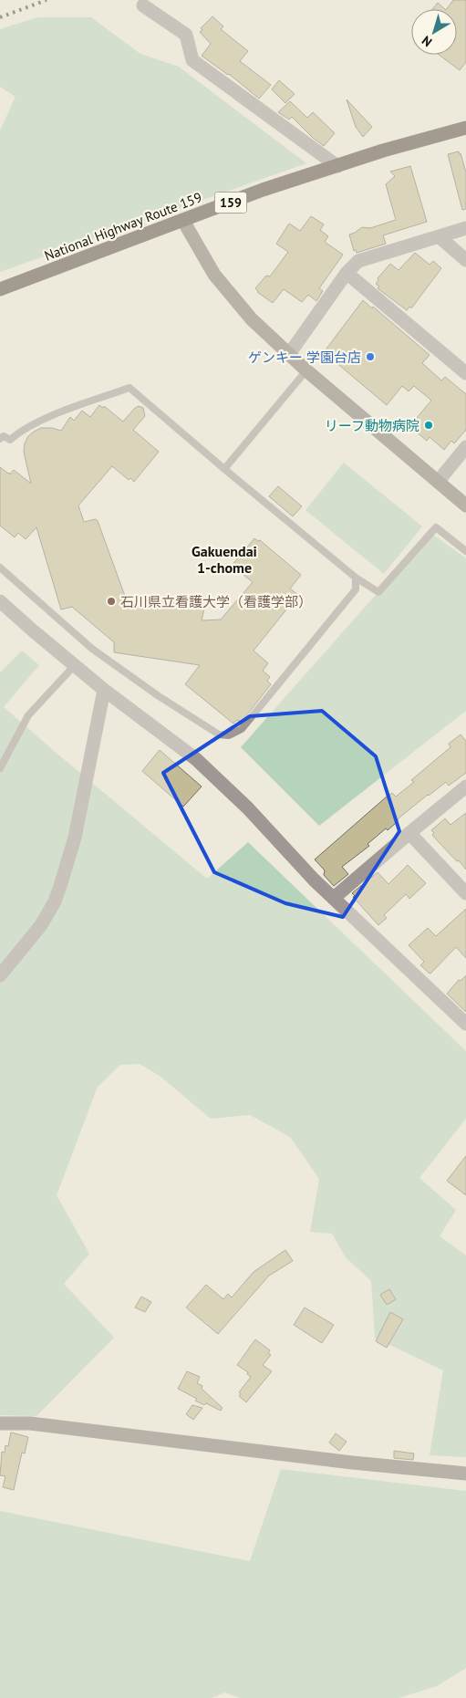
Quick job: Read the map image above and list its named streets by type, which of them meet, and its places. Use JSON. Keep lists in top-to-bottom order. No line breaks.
{"streets":{"highway":["159","National Highway Route 159"]},"districts":["Gakuendai 1-chome"],"places":["ゲンキー 学園台店","リーフ動物病院","石川県立看護大学（看護学部）"],"north":"bottom left"}
